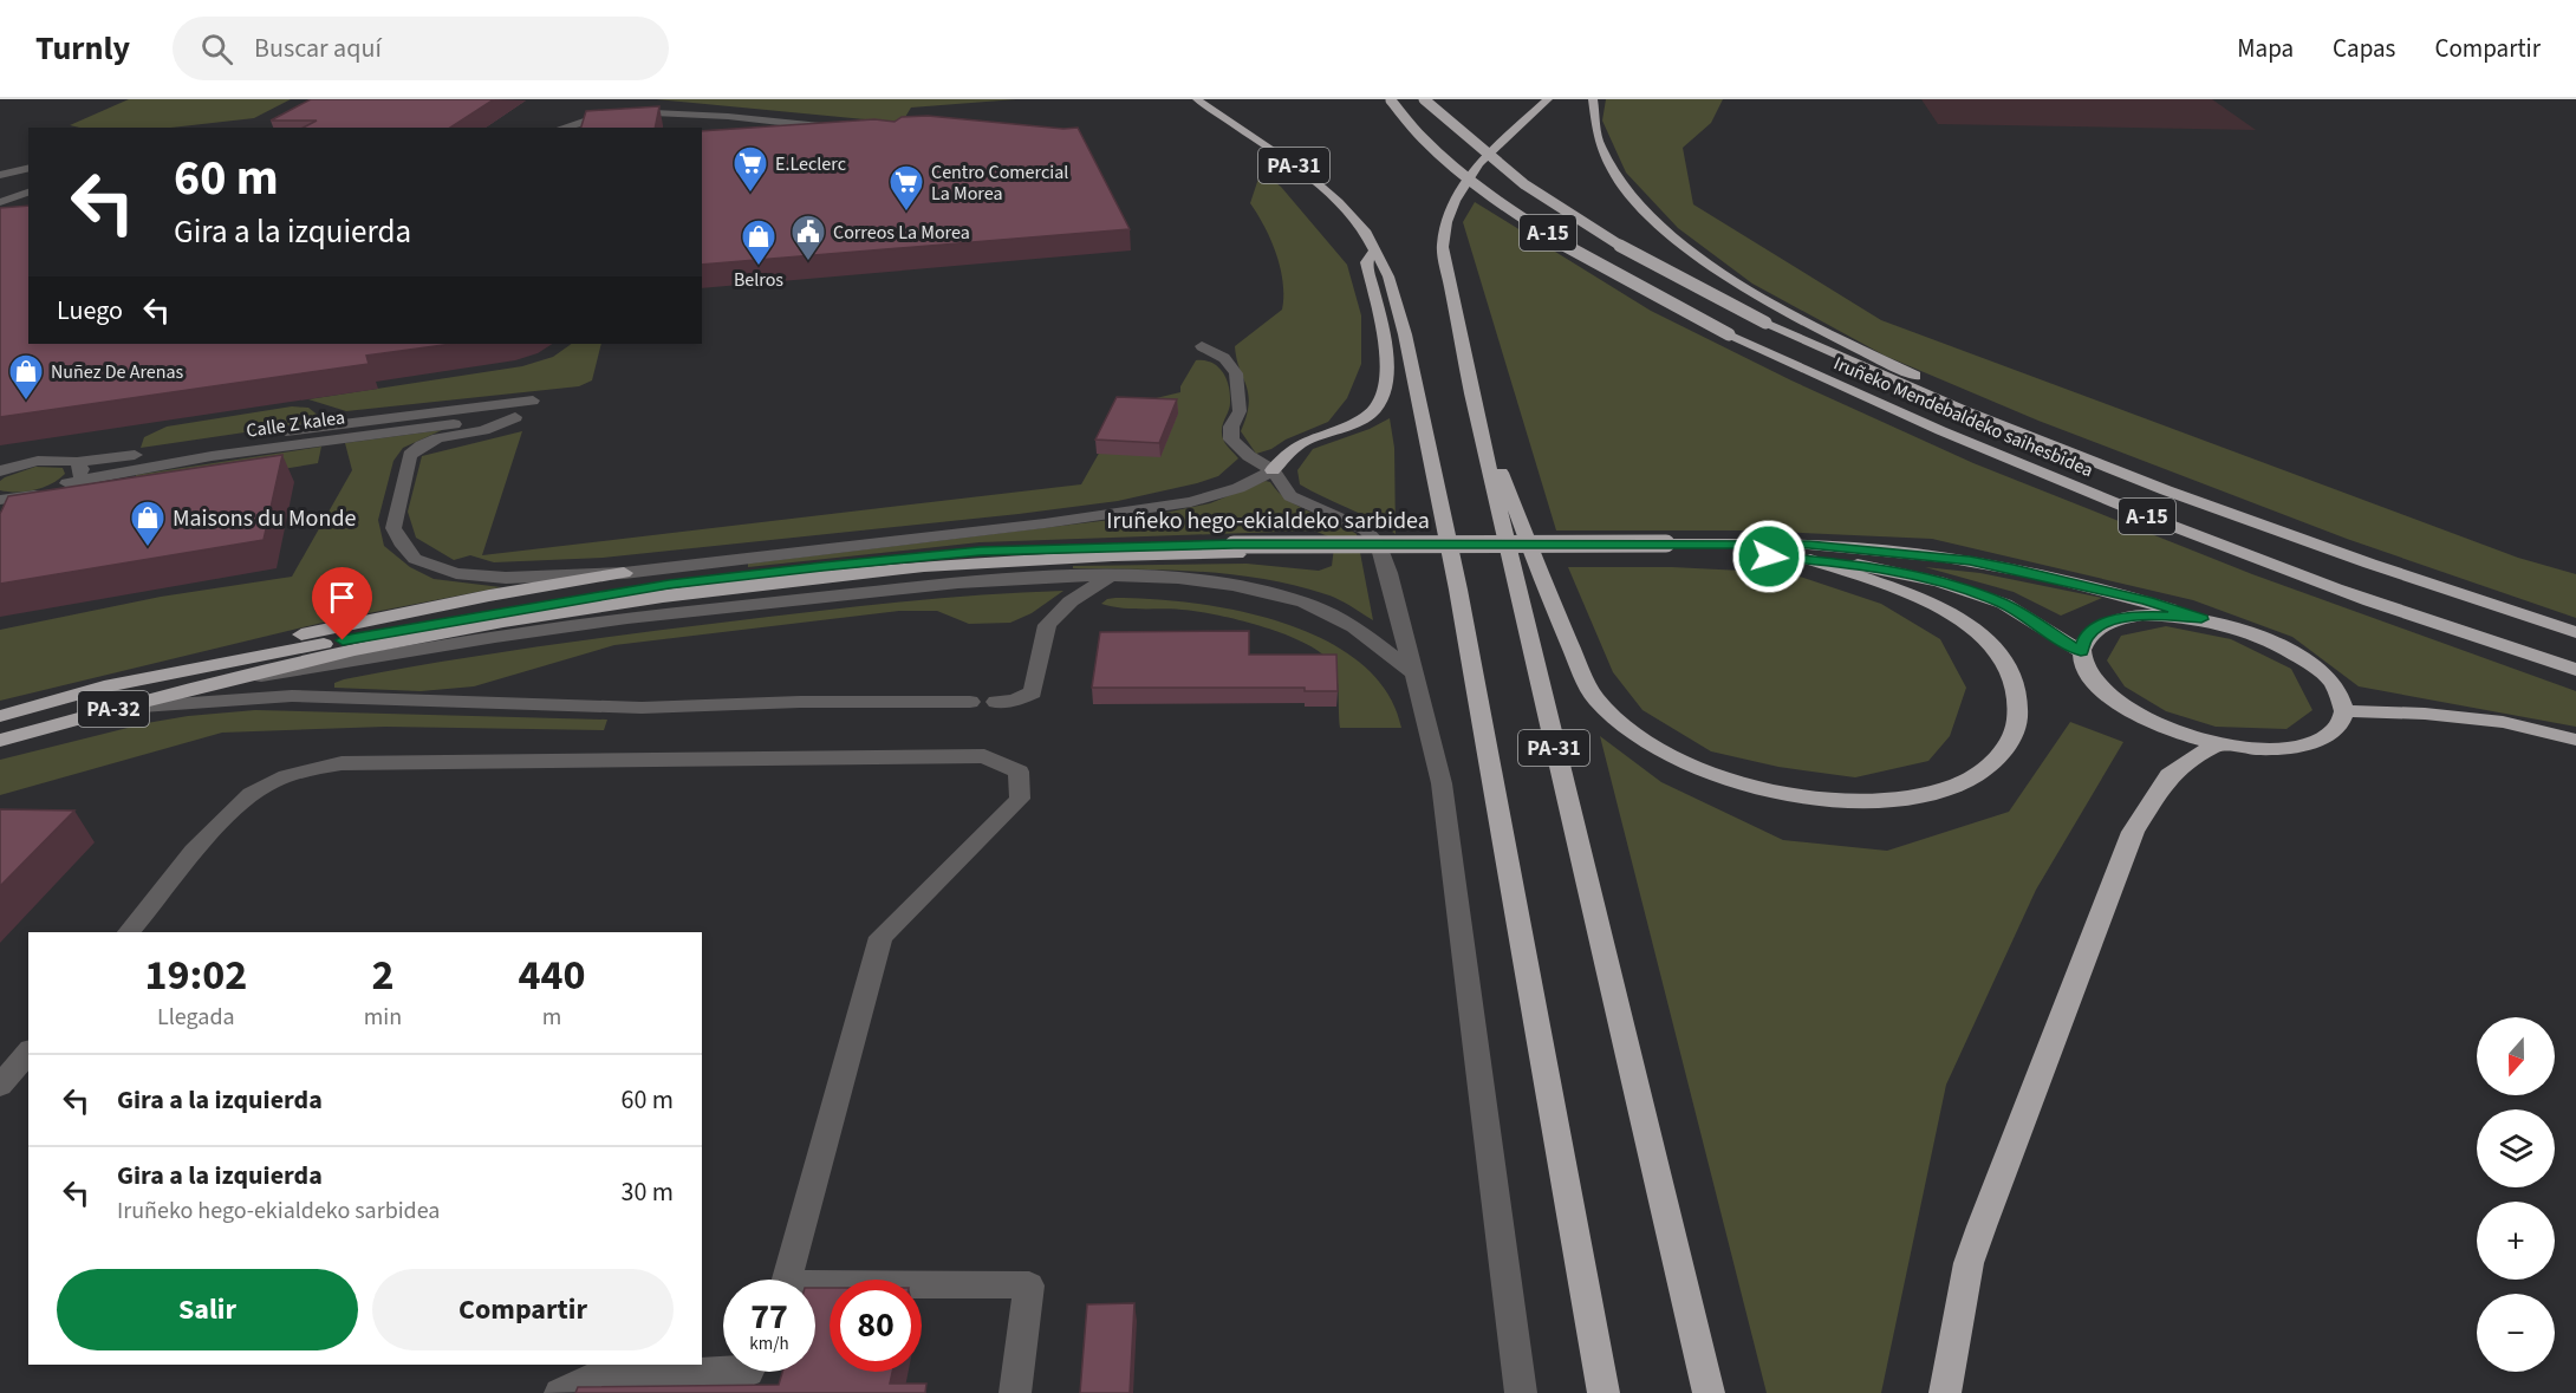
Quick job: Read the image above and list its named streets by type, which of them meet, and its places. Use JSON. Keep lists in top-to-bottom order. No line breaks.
{"streets":{"highway":["PA-31","A-15","Iruñeko Mendebaldeko saihesbidea","Iruñeko hego-ekialdeko sarbidea","PA-32"],"street":["Calle Z kalea"]},"crossings":[["Iruñeko hego-ekialdeko sarbidea","PA-32"]],"places":{"supermarket":["E.Leclerc","Centro Comercial La Morea"],"public building":["Correos La Morea"],"shop":["Belros","Nuñez De Arenas","Maisons du Monde"]},"north":"bottom","page":{"header":"Turnly","search":"Buscar aquí","nav":["Mapa","Capas","Compartir"],"turn":["60 m","Gira a la izquierda"],"then":"Luego","eta":["19:02","Llegada","2","min","440","m"],"map_buttons":["+","−"],"list":[{"name":"Gira a la izquierda","value":"60 m"},{"name":"Gira a la izquierda","note":"Iruñeko hego-ekialdeko sarbidea","value":"30 m"}],"buttons":["Salir","Compartir"],"speed":"77 km/h","limit":"80"}}
